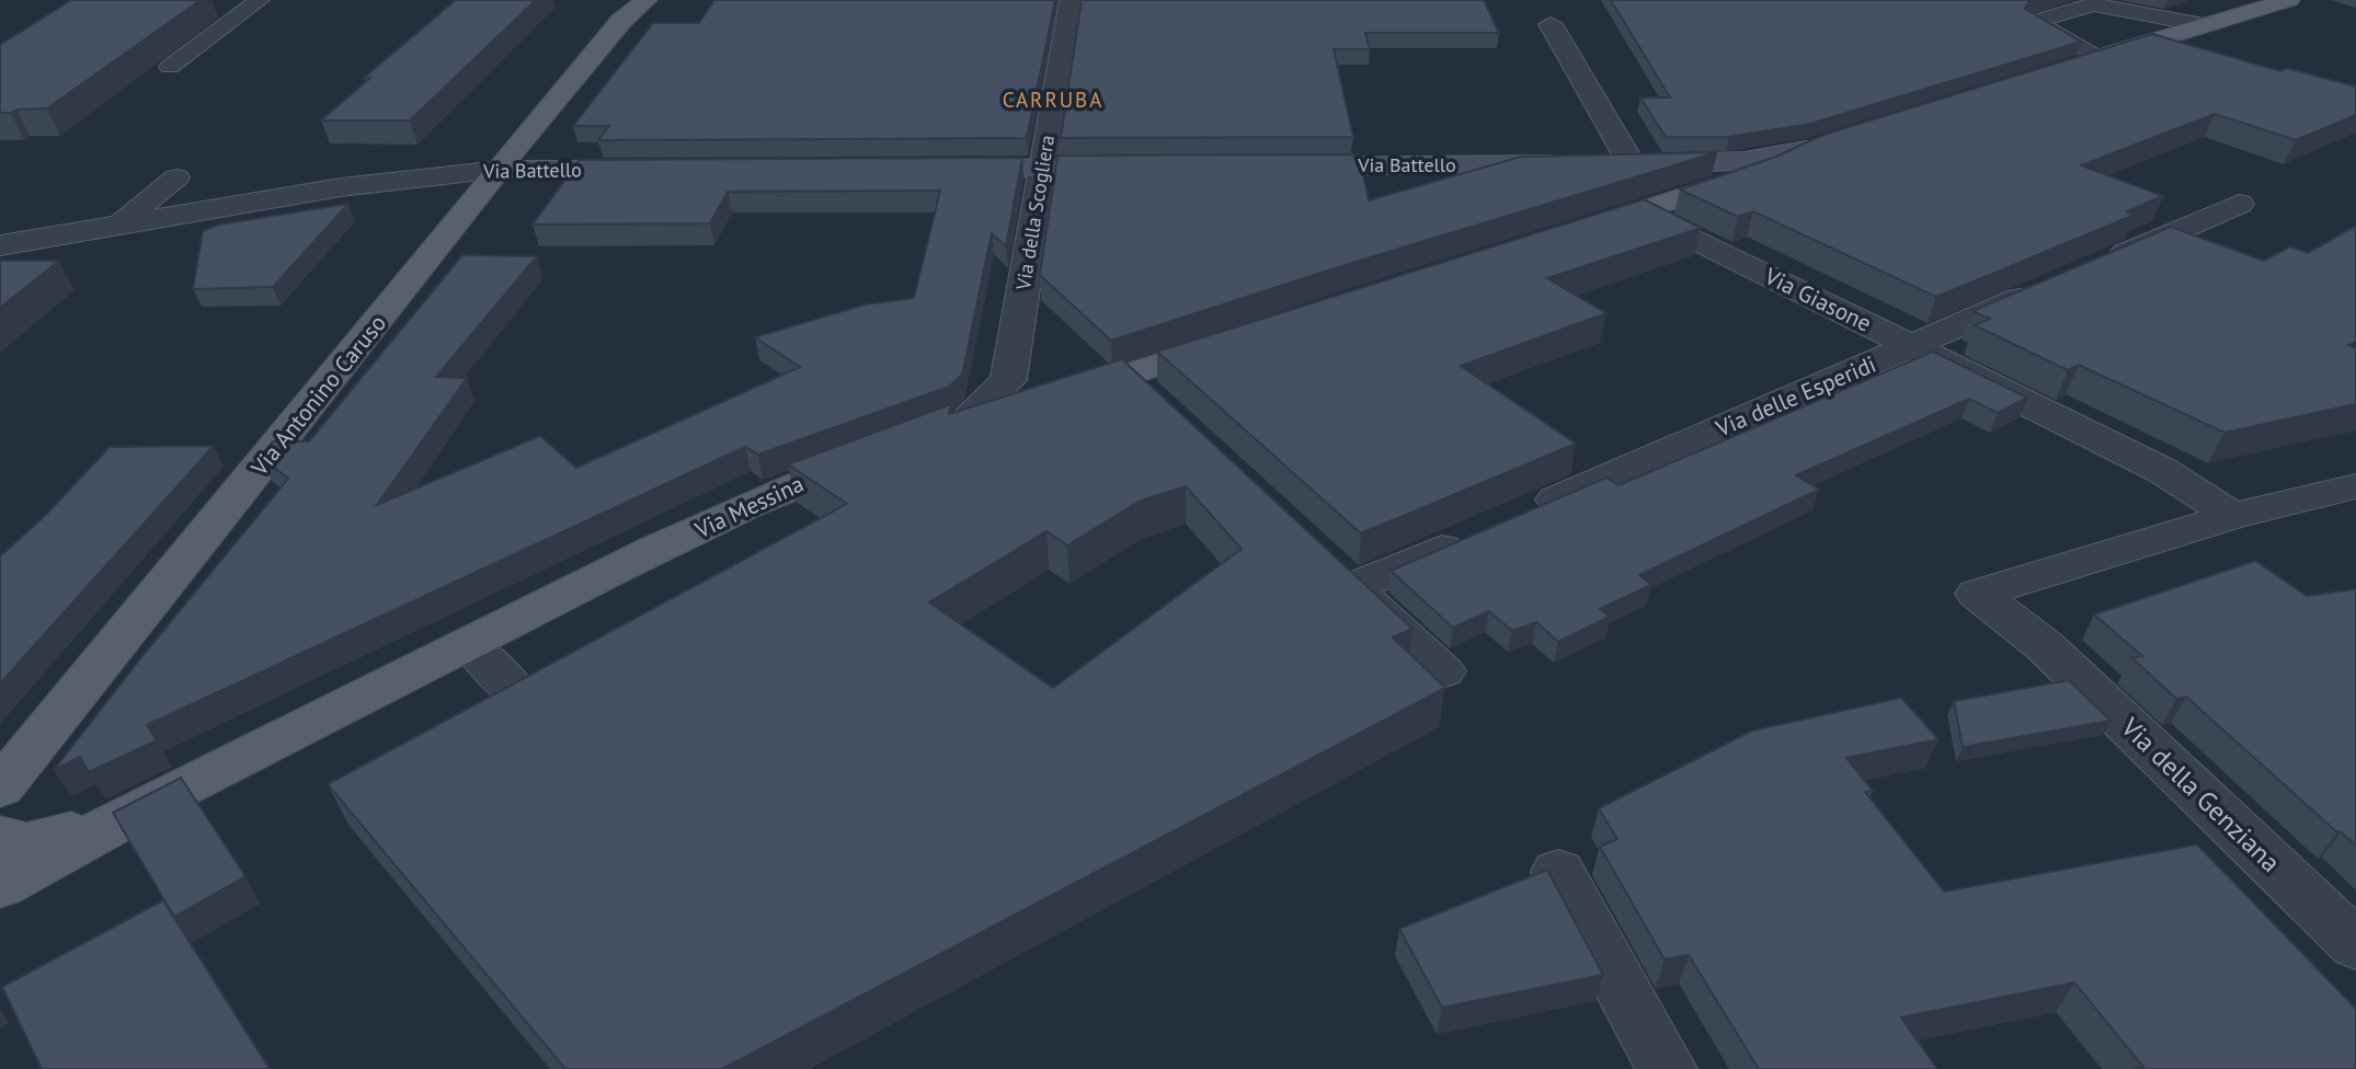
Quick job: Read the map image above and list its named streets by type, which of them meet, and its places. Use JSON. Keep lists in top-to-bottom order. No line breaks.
{"streets":{"main road":["Via Battello","Via Antonino Caruso","Via Messina"],"street":["Via della Scogliera","Via Giasone","Via delle Esperidi","Via della Genziana"]},"crossings":[["Via Battello","Via Antonino Caruso"],["Via Giasone","Via delle Esperidi"],["Via Giasone","Via della Genziana"]],"districts":["CARRUBA"]}
